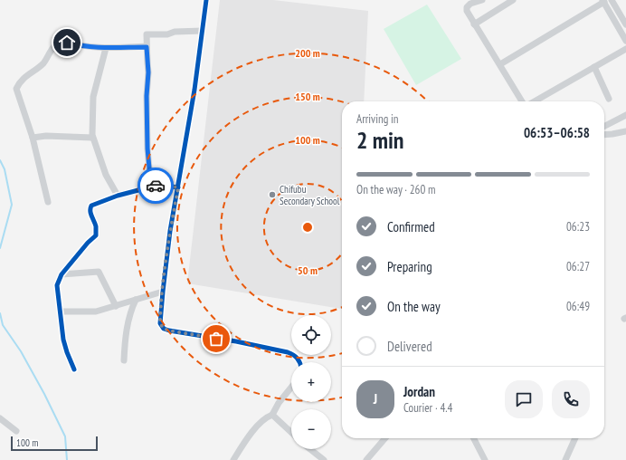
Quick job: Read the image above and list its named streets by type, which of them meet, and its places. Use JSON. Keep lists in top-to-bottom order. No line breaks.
{"places":["Chifubu Secondary School"],"scale_bar":"100 m","page":{"heading":["2 min","Arriving in","06:53–06:58"],"panel":["Jordan","Courier · 4.4"],"bar":"On the way · 260 m","list":[["Confirmed","06:23"],["Preparing","06:27"],["On the way","06:49"],"Delivered"],"map_buttons":["+","−"],"round":"J","scale":"100 m"},"rings":["200 m","150 m","100 m","50 m"]}
